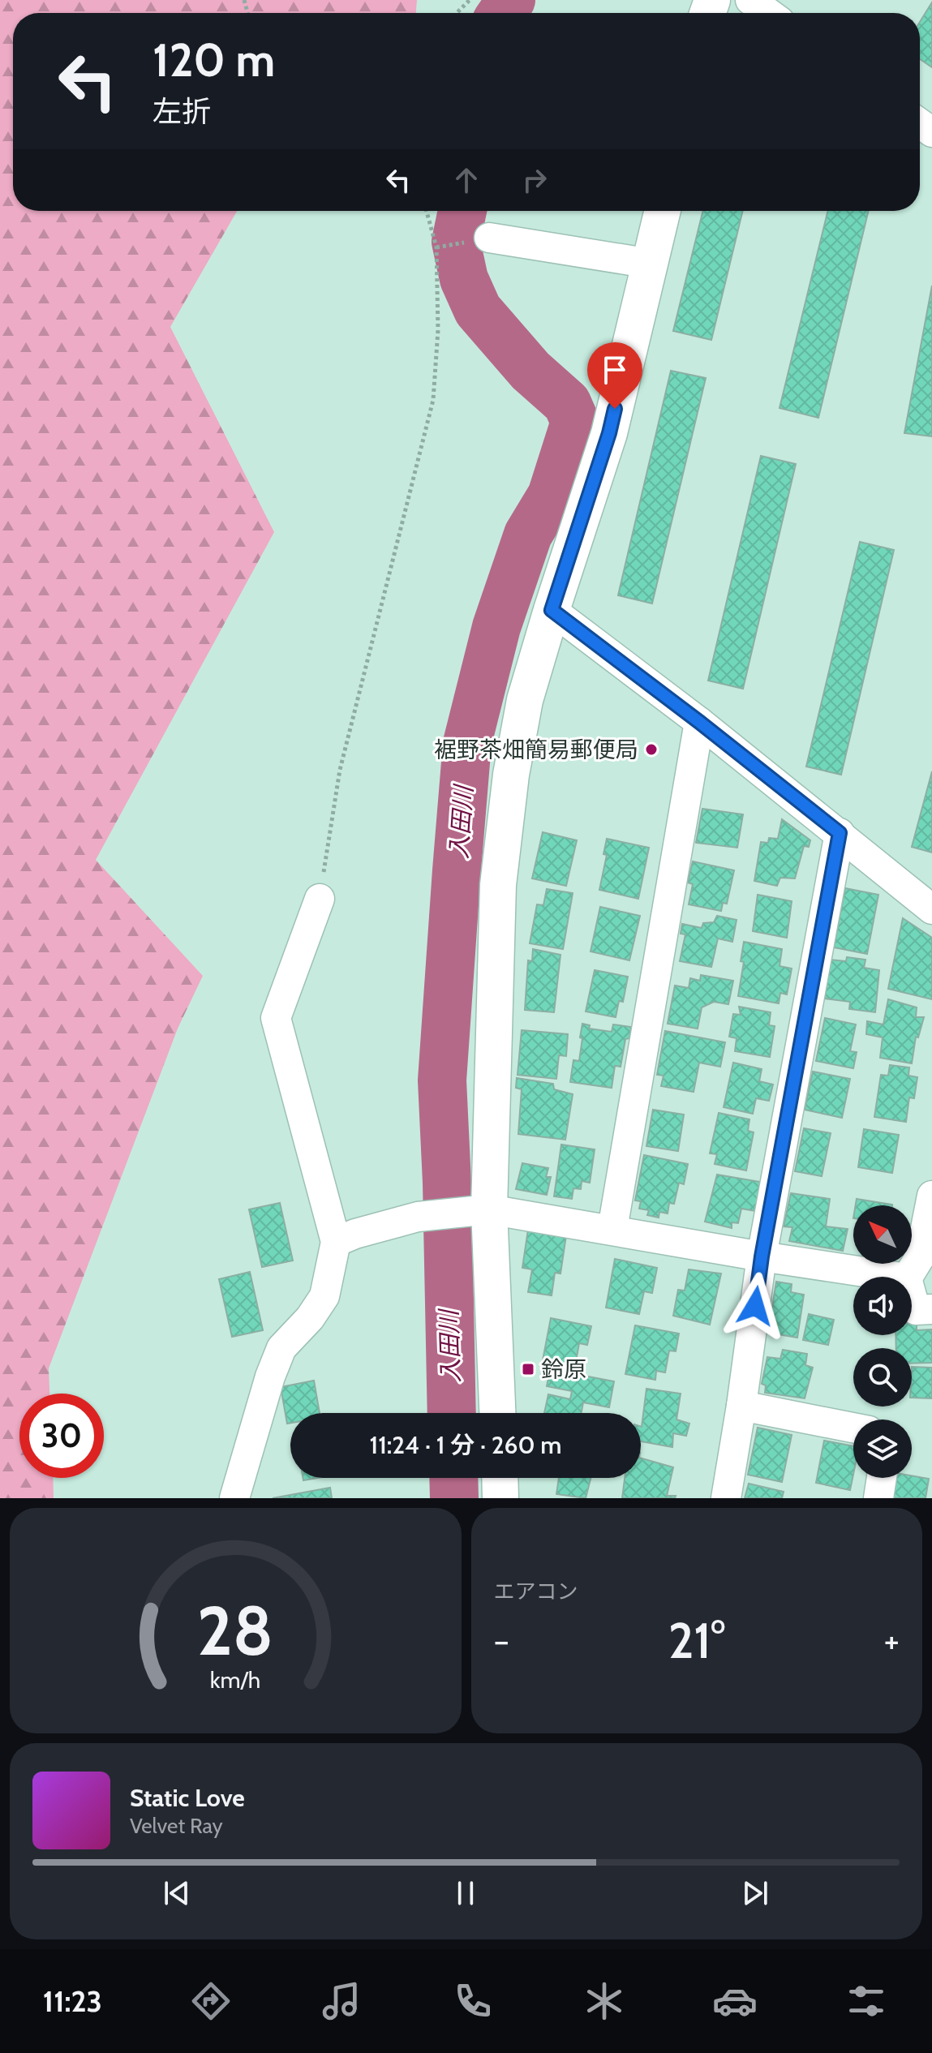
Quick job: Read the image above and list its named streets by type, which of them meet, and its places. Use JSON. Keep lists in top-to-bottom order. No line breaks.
{"water":["入田川"],"places":{"other":["裾野茶畑簡易郵便局"],"transit":["鈴原"]},"north":"top left","page":{"turn":["120 m","左折"],"limit":"30","trip":"11:24 · 1 分 · 260 m","tile":"エアコン","heat":["−","21°","+"],"song":["Static Love","Velvet Ray"],"tabs":"11:23","gauge":["28","km/h"]}}
